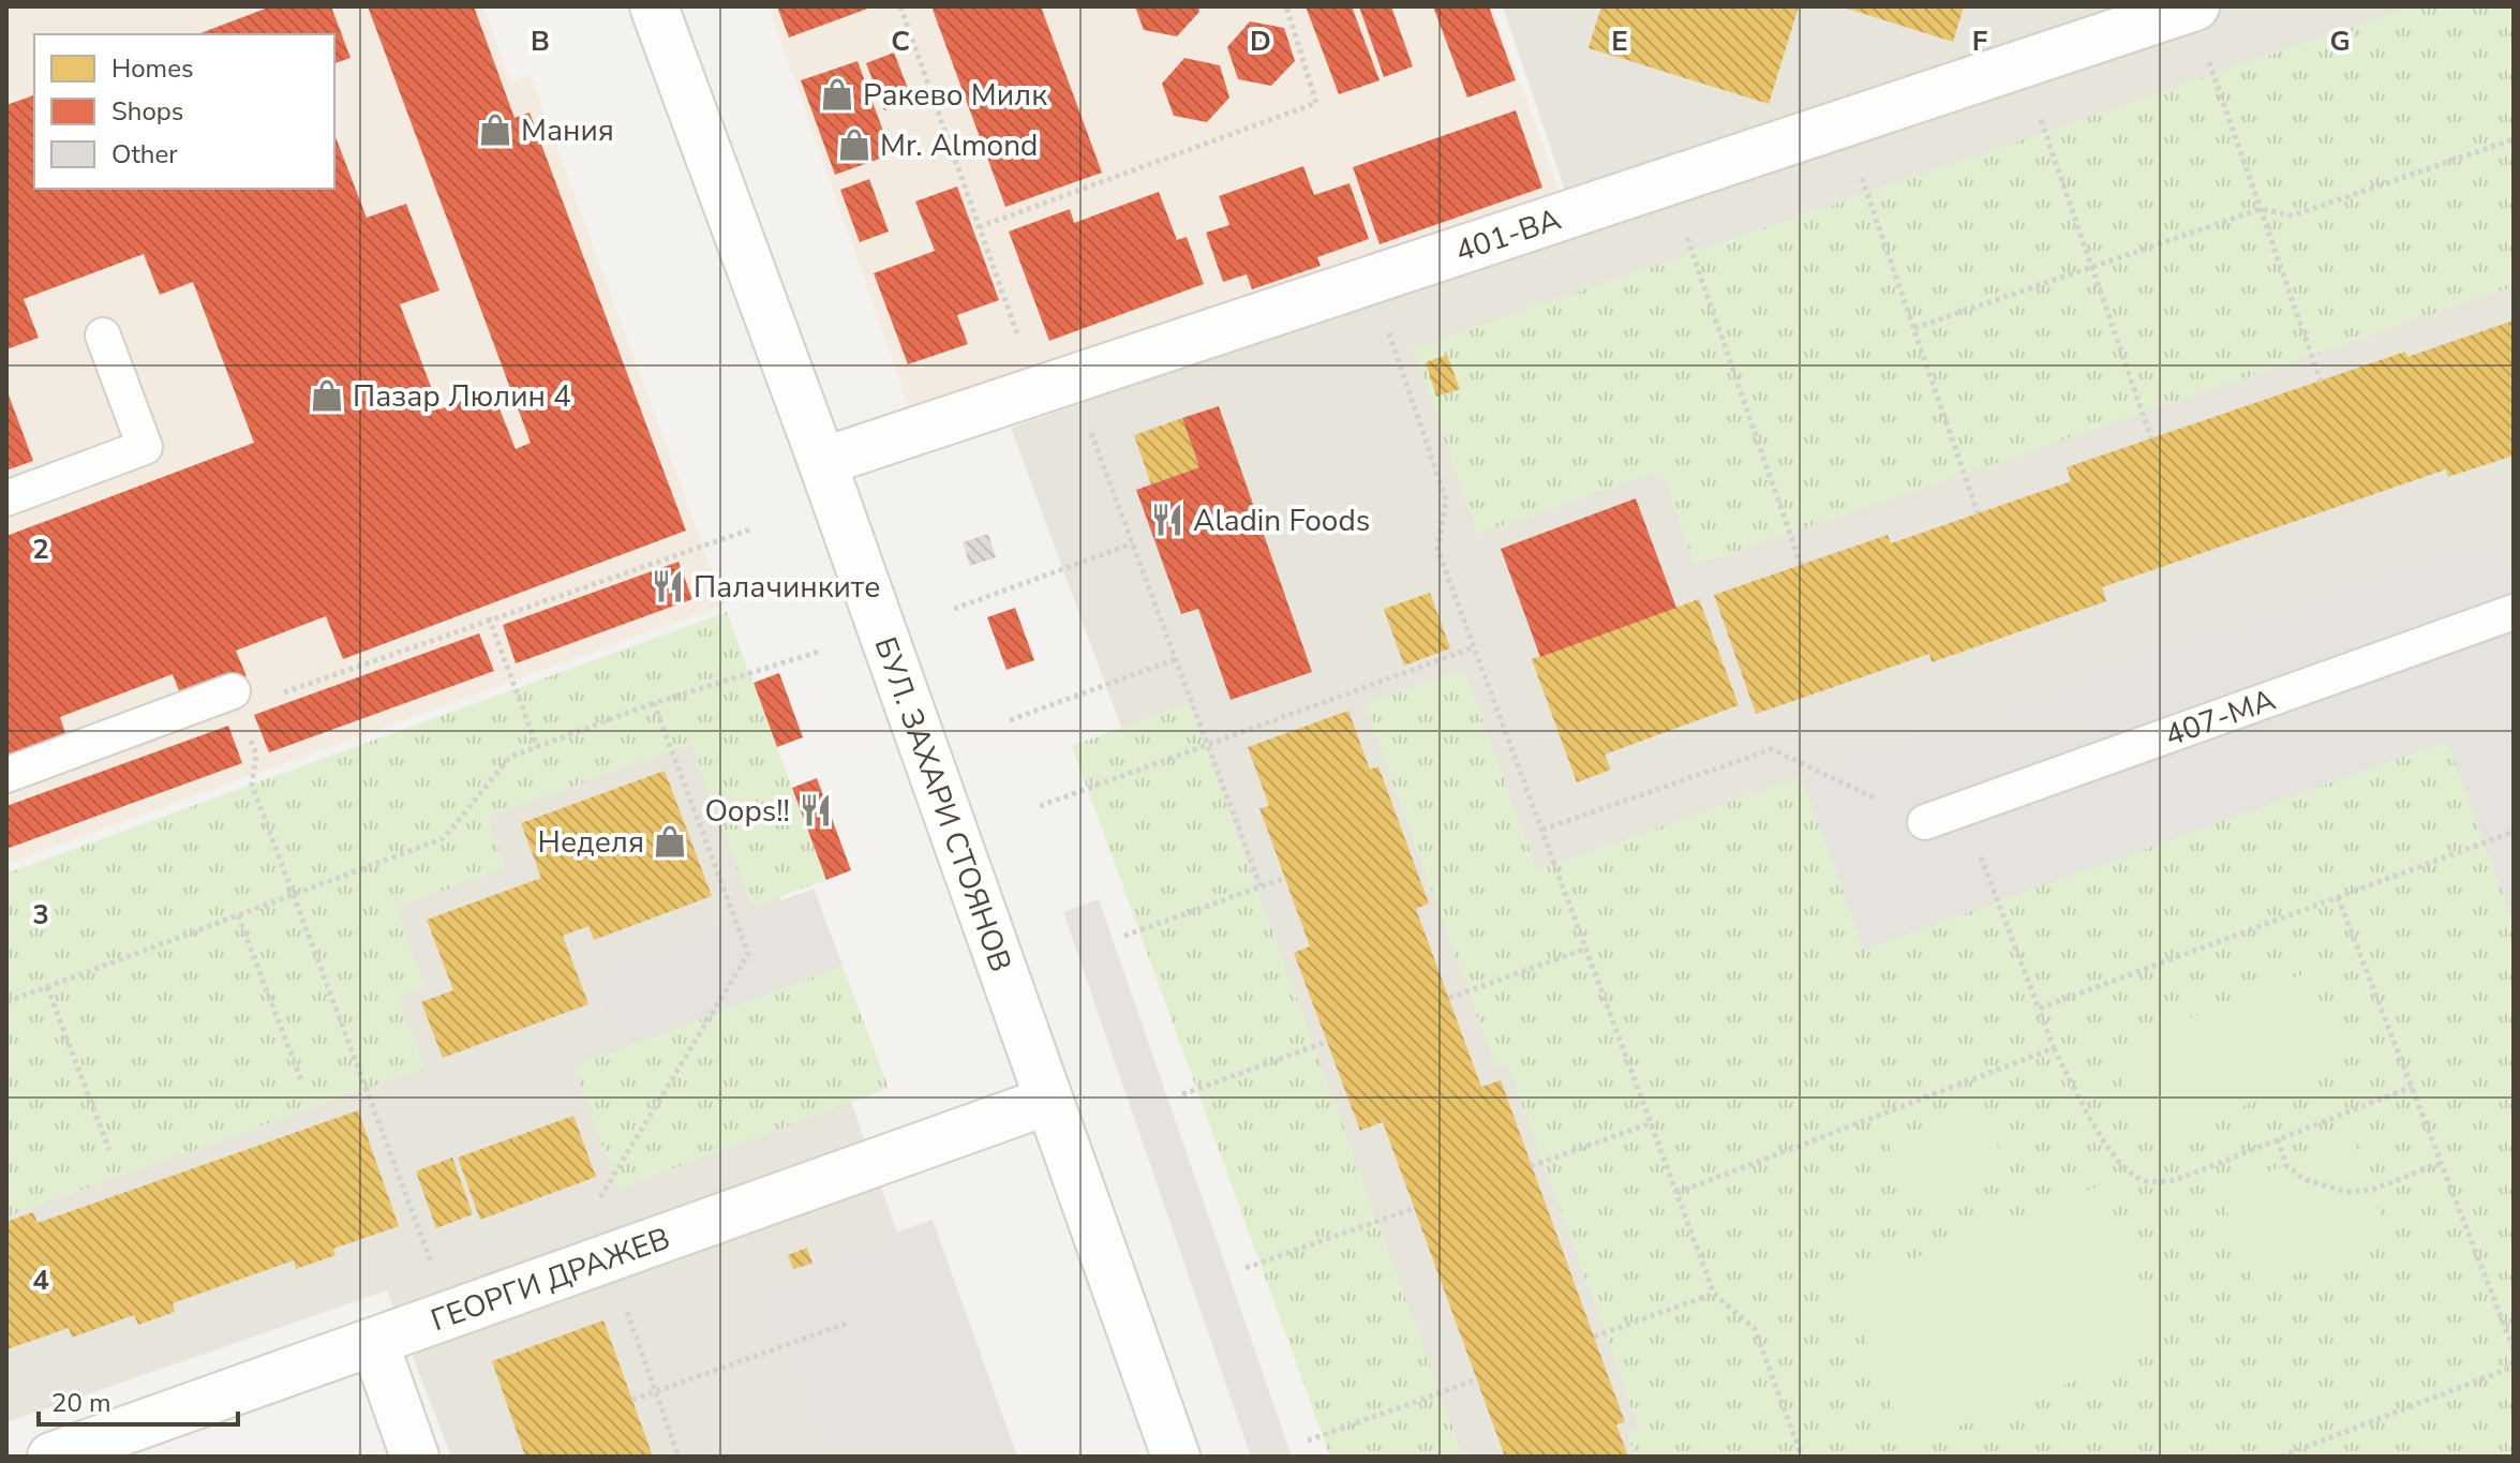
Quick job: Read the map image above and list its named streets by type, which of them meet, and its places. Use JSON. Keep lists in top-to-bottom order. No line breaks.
{"streets":{"street":["401-ВА","БУЛ. ЗАХАРИ СТОЯНОВ","ГЕОРГИ ДРАЖЕВ"],"lane":["407-МА"]},"crossings":[["401-ВА","БУЛ. ЗАХАРИ СТОЯНОВ"],["БУЛ. ЗАХАРИ СТОЯНОВ","ГЕОРГИ ДРАЖЕВ"]],"places":{"shop":["Ракево Милк","Мания","Mr. Almond","Пазар Люлин 4","Неделя"],"restaurant":["Aladin Foods","Палачинките","Oops!!"]},"legend":["Homes","Shops","Other"],"scale_bar":"20 m","grid":{"columns":["B","C","D","E","F","G"],"rows":["2","3","4"]}}
